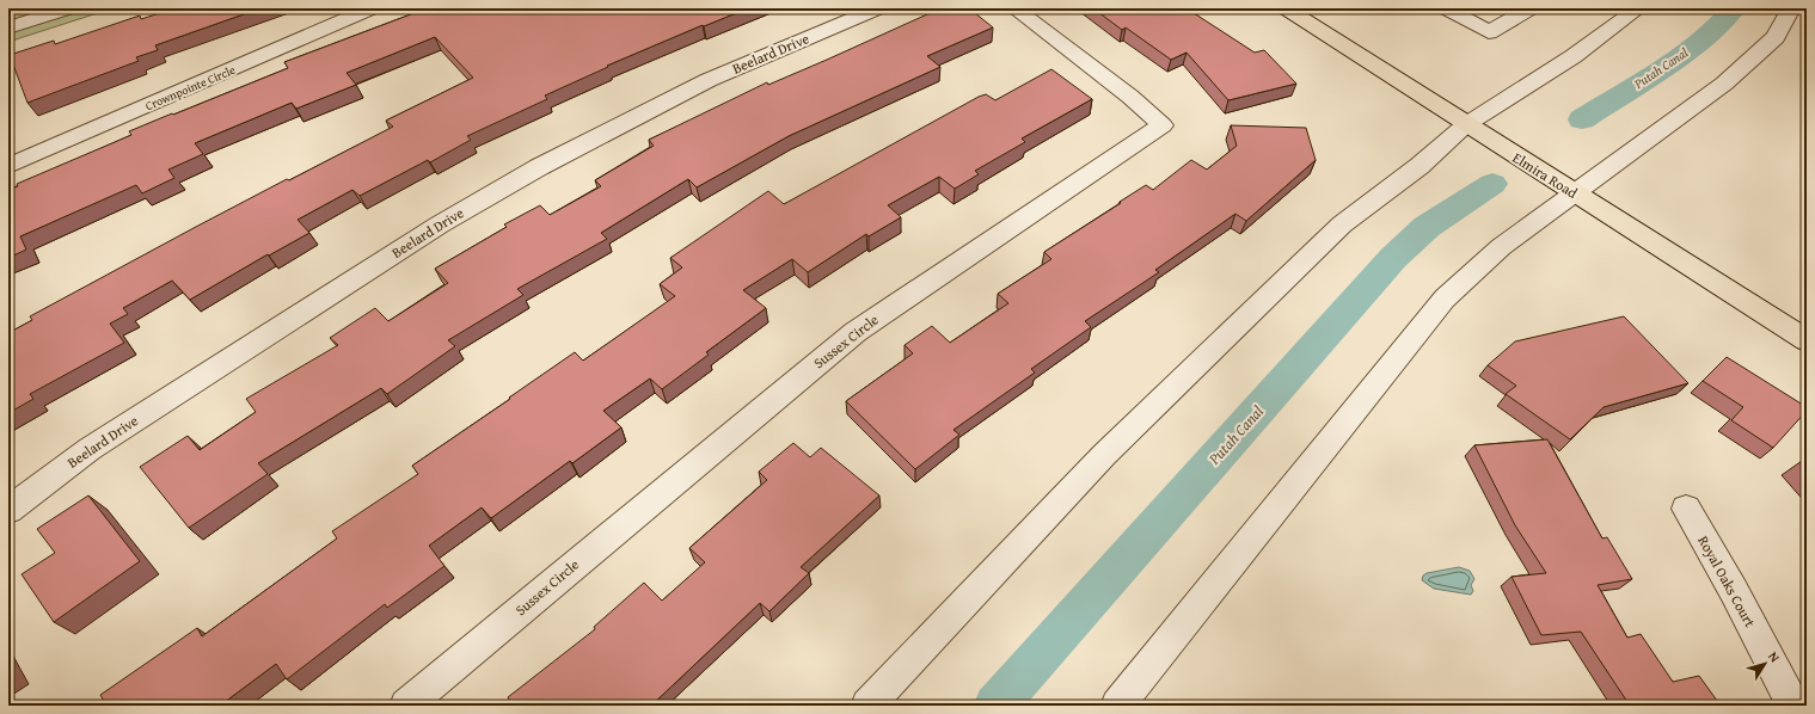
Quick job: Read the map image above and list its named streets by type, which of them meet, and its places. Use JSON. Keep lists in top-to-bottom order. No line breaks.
{"streets":{"main road":["Elmira Road"],"street":["Beelard Drive","Crownpointe Circle","Sussex Circle","Royal Oaks Court"]},"water":["Putah Canal"],"north":"top right"}
